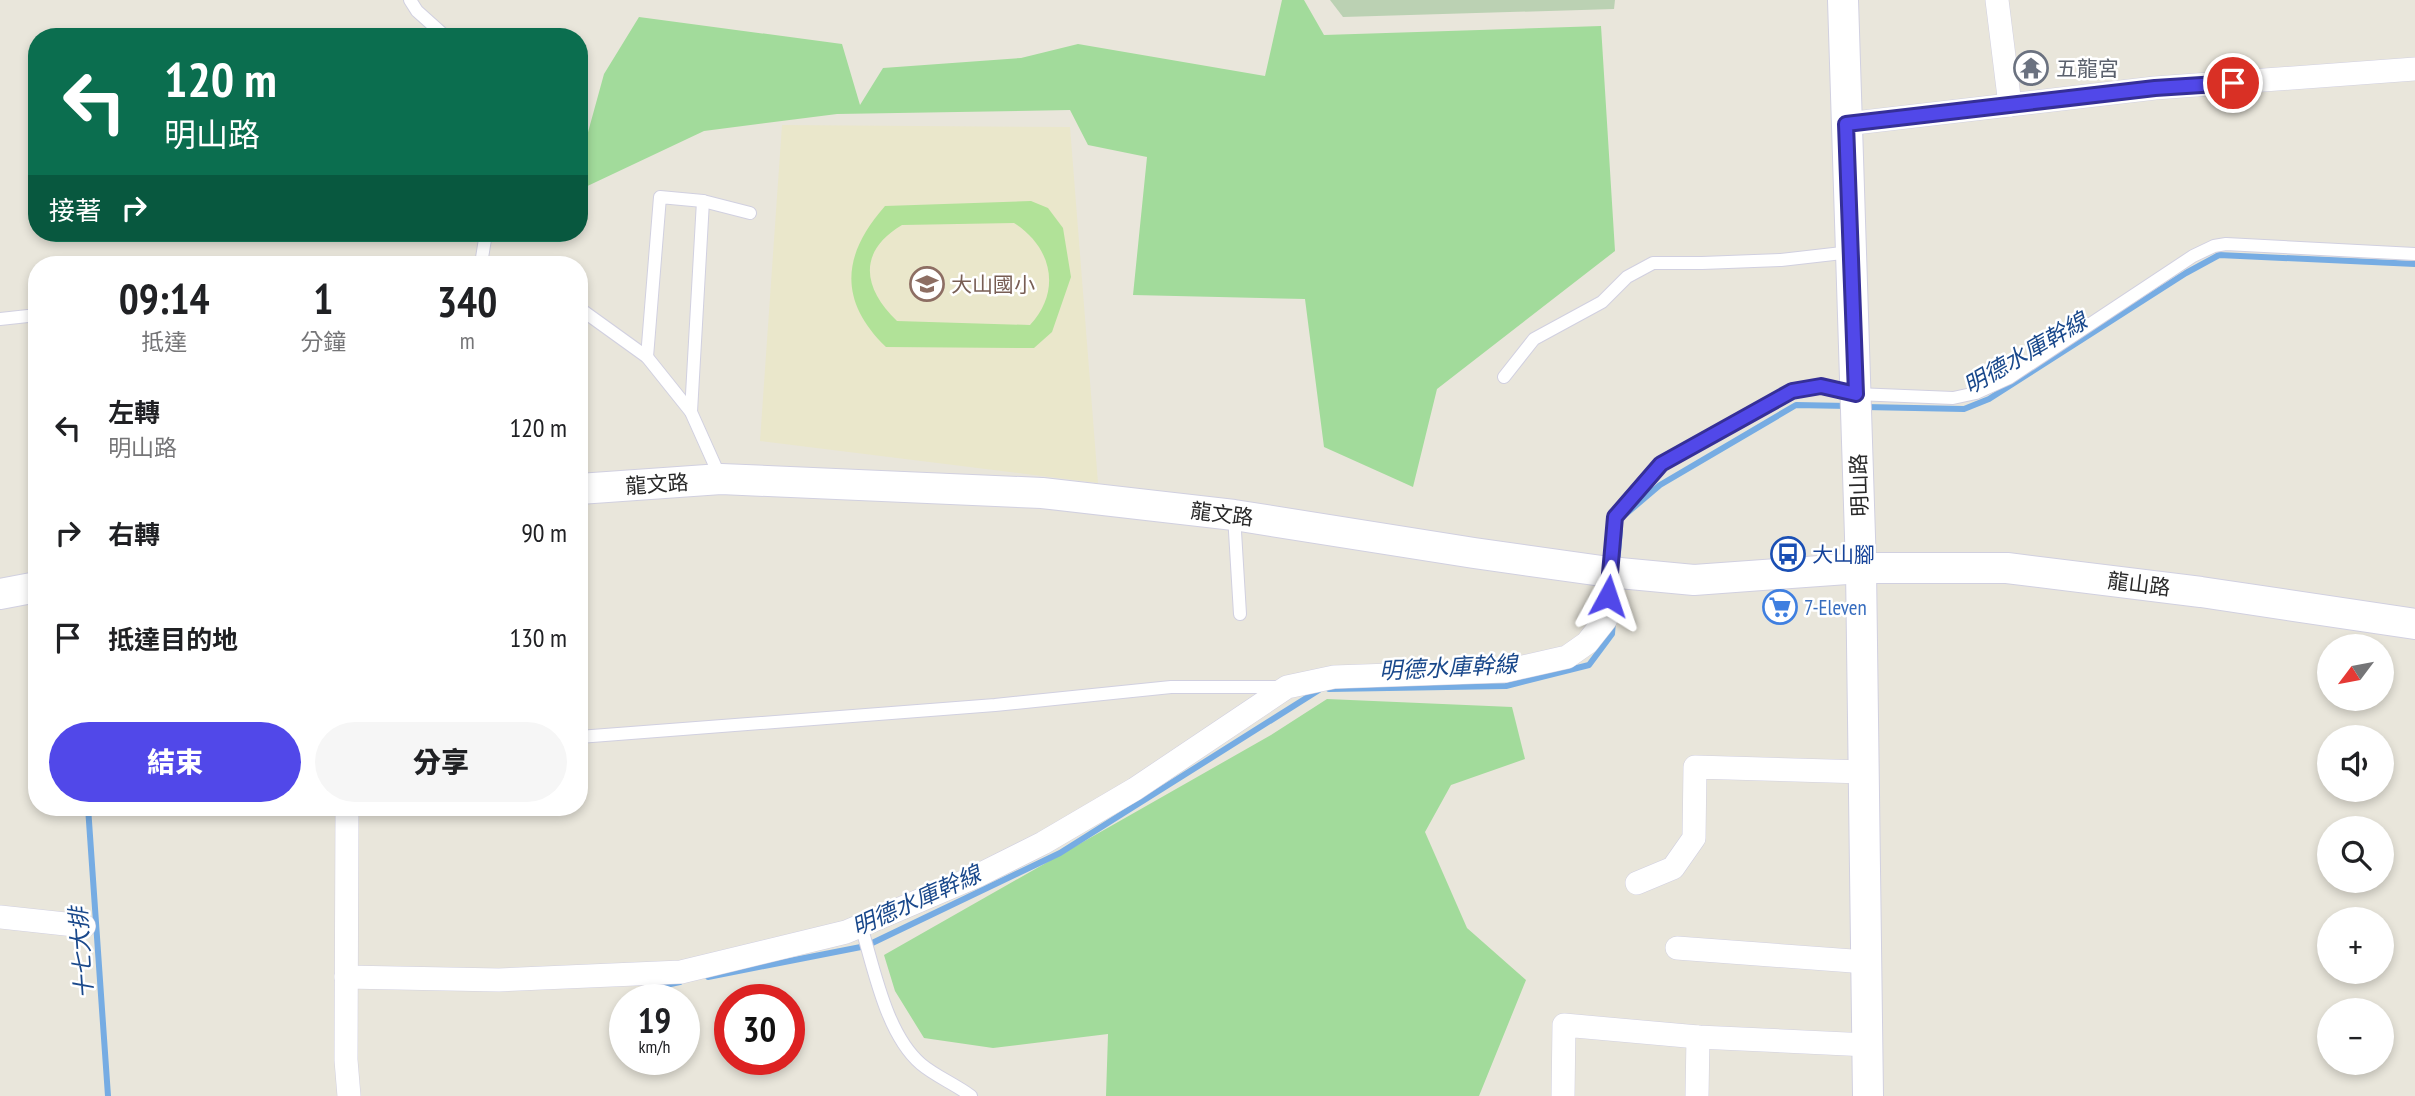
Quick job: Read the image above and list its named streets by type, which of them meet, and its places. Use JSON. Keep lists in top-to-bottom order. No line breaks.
{"streets":{"street":["龍文路","明山路","龍山路"]},"crossings":[["龍文路","明山路"],["龍文路","龍山路"],["明山路","龍山路"]],"water":["明德水庫幹線","十七大排"],"places":{"temple":["五龍宮"],"school or university":["大山國小"],"bus stop":["大山腳"],"supermarket":["7-Eleven"]},"north":"bottom left","page":{"turn":["120 m","明山路"],"then":"接著","eta":["09:14","抵達","1","分鐘","340","m"],"list":[{"name":"左轉","note":"明山路","value":"120 m"},{"name":"右轉","value":"90 m"},{"name":"抵達目的地","value":"130 m"}],"map_buttons":["+","−"],"buttons":["結束","分享"],"speed":"19 km/h","limit":"30"}}
